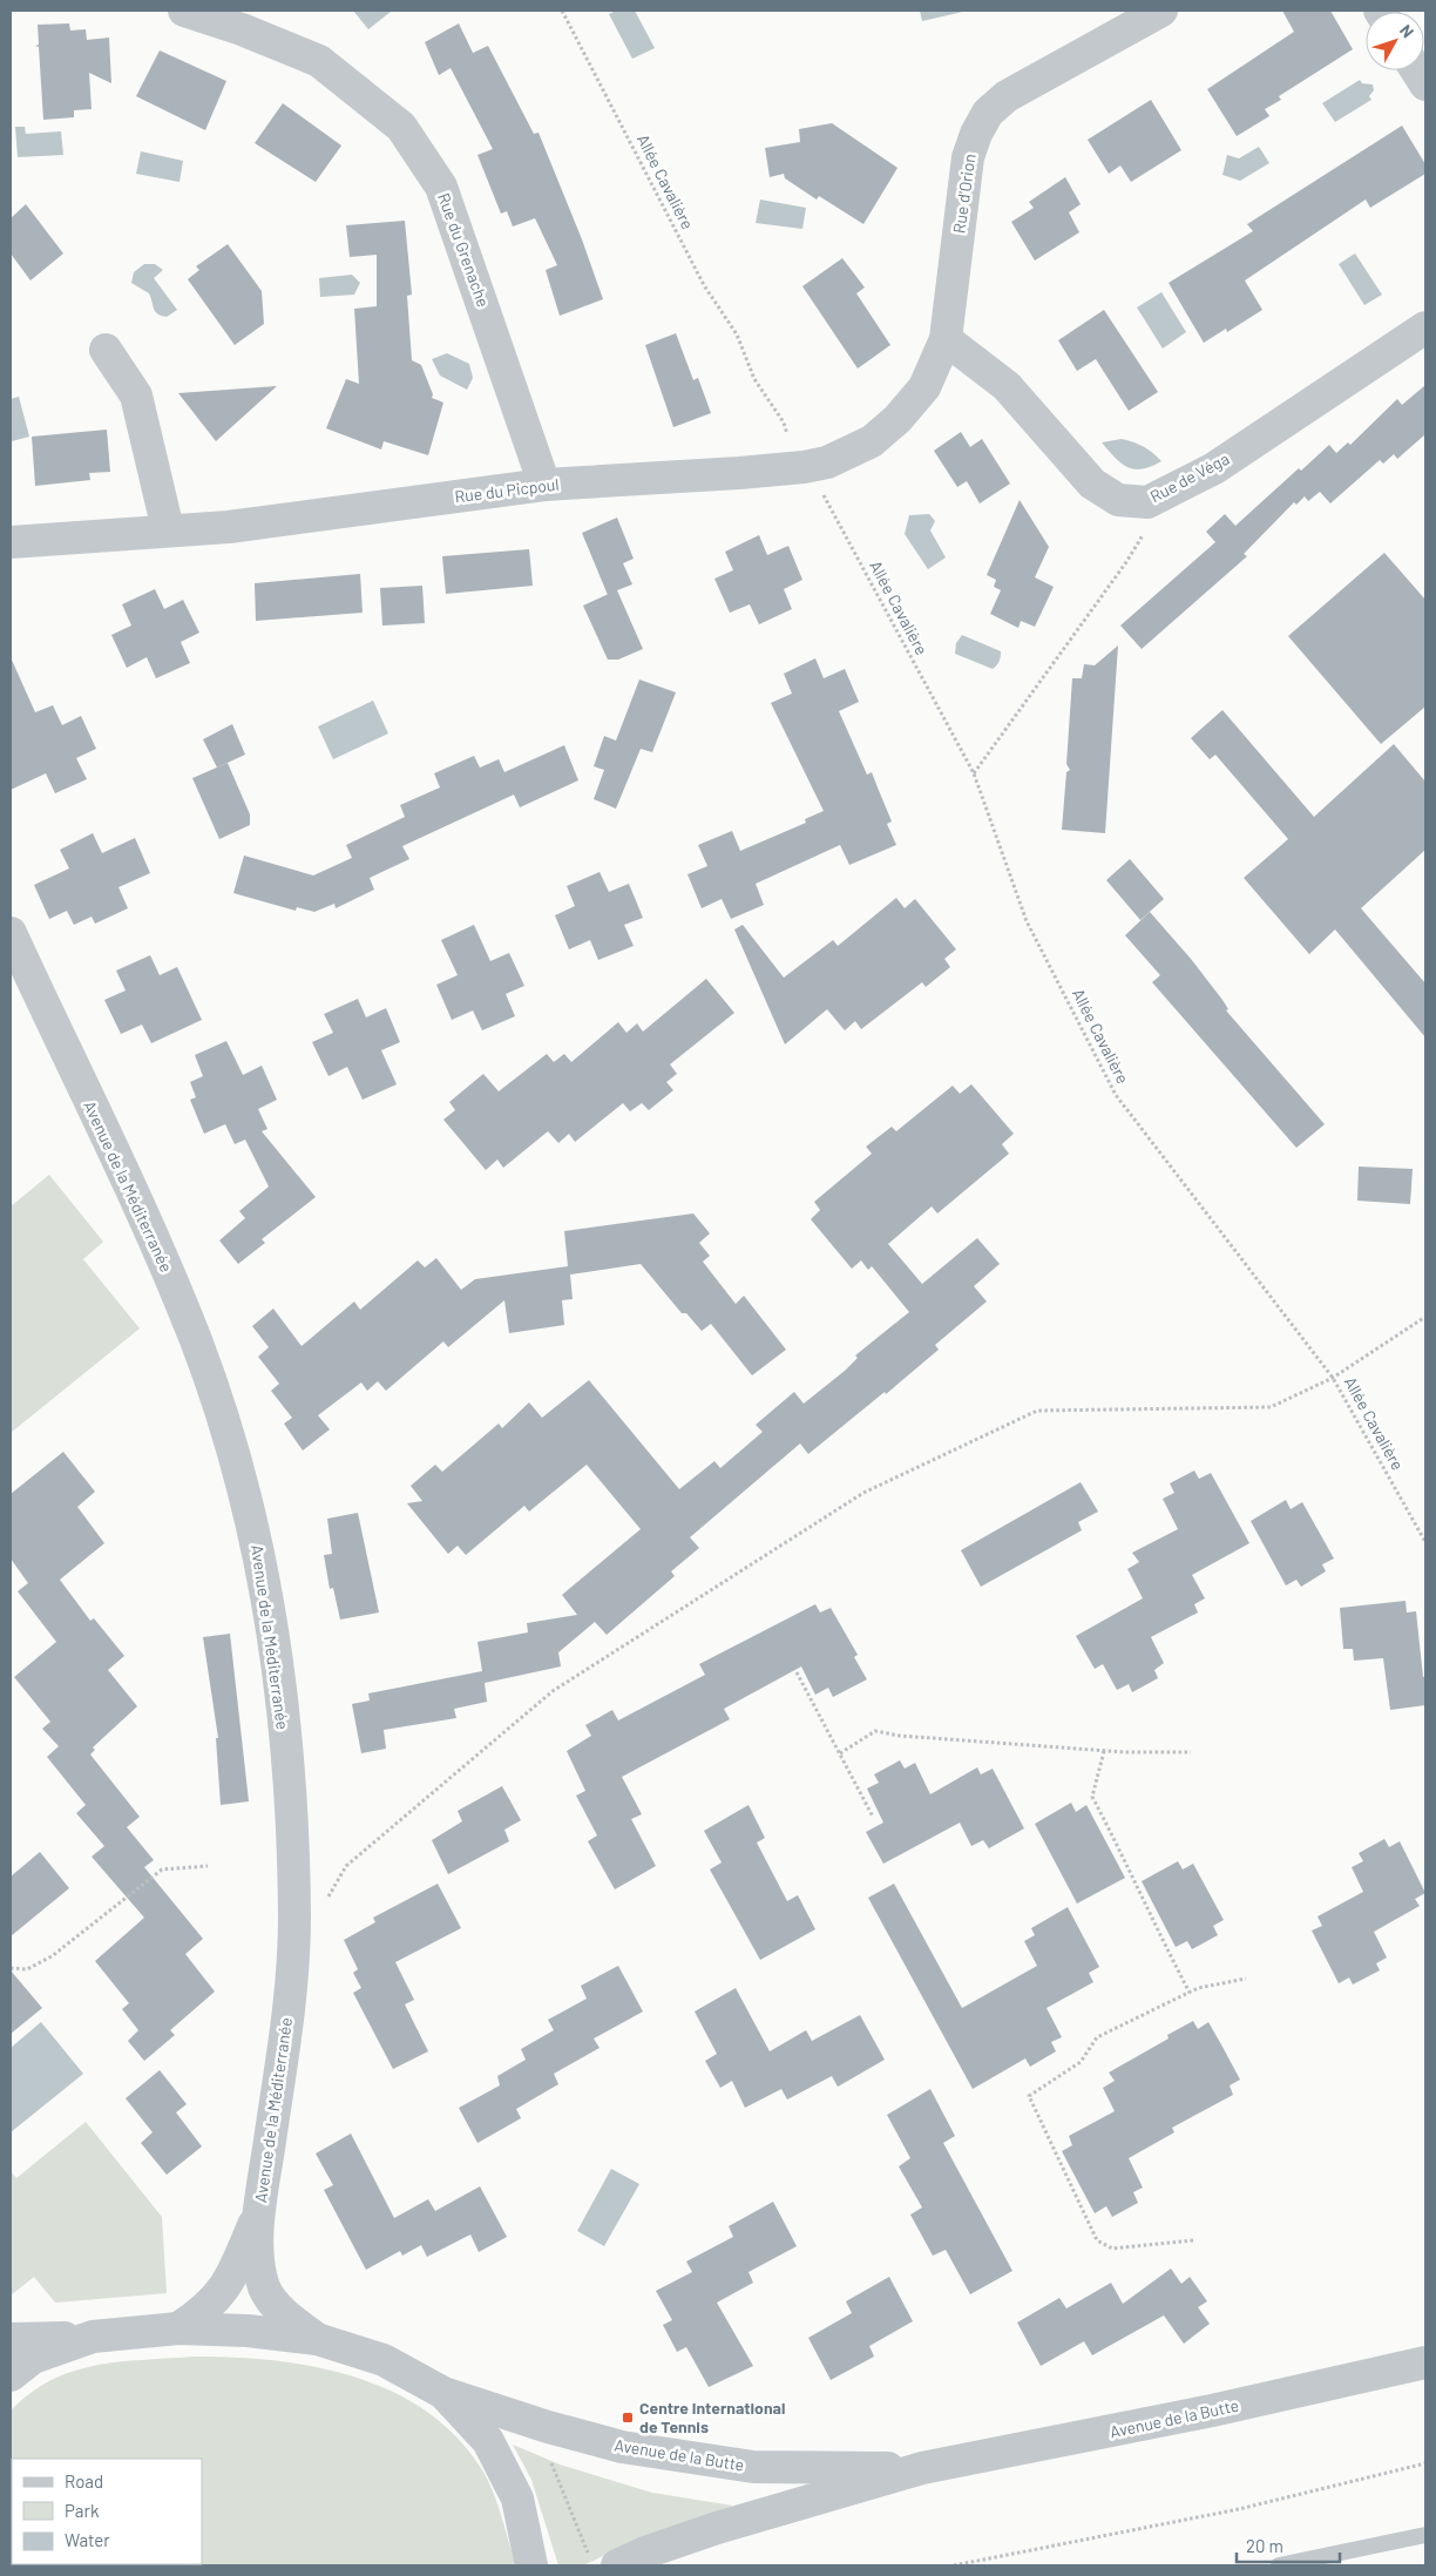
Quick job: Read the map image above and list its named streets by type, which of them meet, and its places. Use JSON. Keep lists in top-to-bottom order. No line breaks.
{"streets":{"street":["Rue d'Orion","Rue du Grenache","Rue de Véga","Rue du Picpoul","Avenue de la Méditerranée","Avenue de la Butte"],"path":["Allée Cavalière"]},"crossings":[["Rue d'Orion","Rue de Véga"],["Rue d'Orion","Rue du Picpoul"],["Rue du Grenache","Rue du Picpoul"],["Rue de Véga","Rue du Picpoul"]],"places":{"transit":["Centre International de Tennis"]},"legend":["Road","Park","Water"],"scale_bar":"20 m","north":"top right"}
